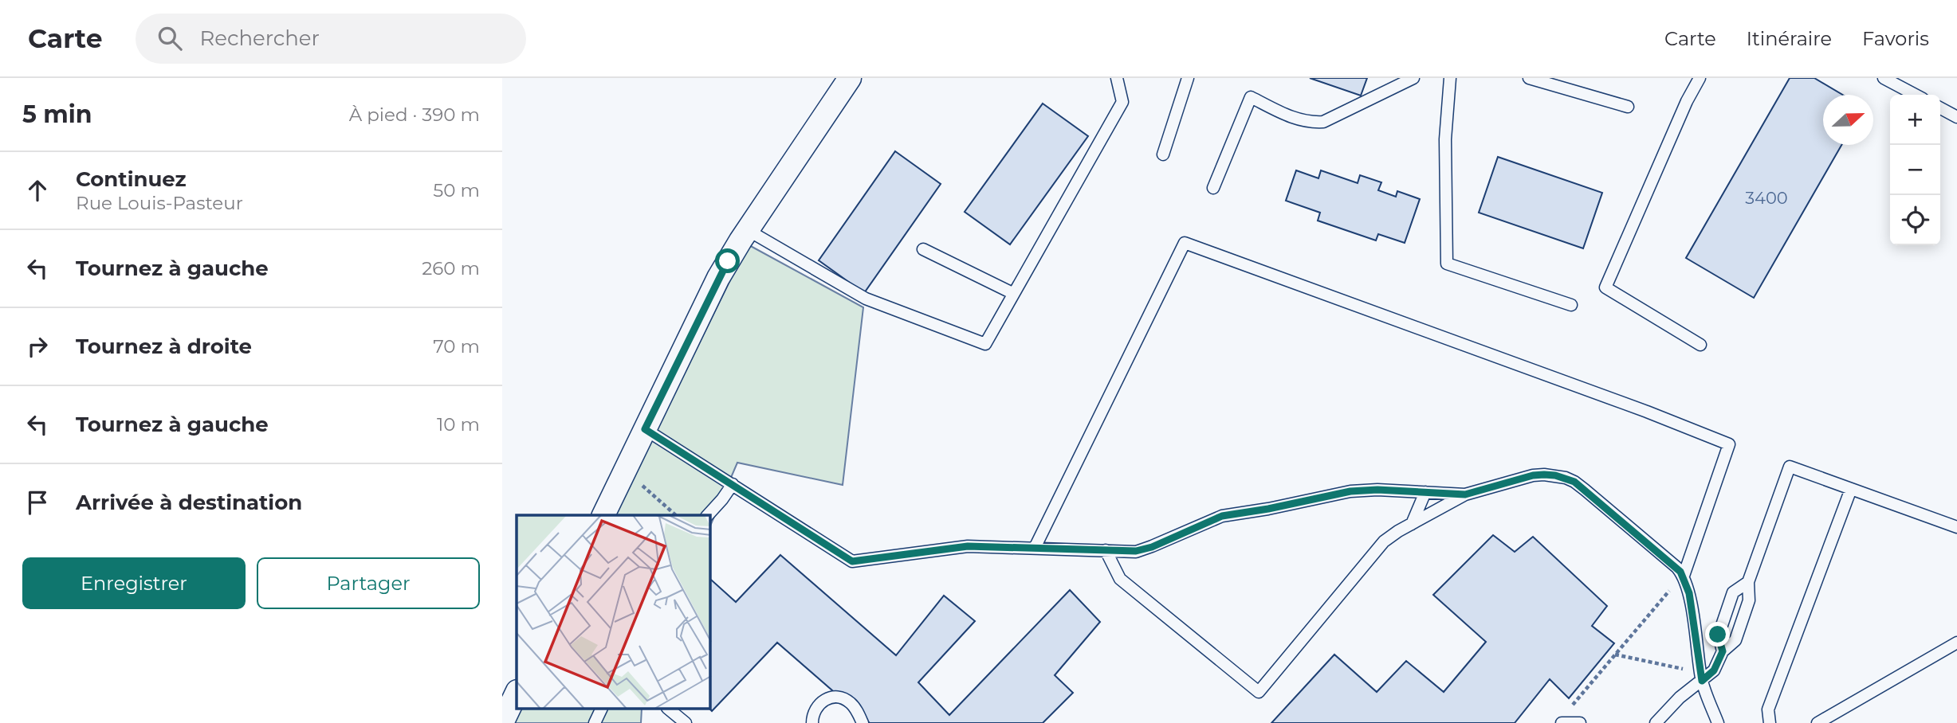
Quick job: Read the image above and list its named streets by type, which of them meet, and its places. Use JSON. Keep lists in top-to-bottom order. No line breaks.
{"house_numbers":["3400"],"north":"right","page":{"header":"Carte","search":"Rechercher","nav":["Carte","Itinéraire","Favoris"],"heading":["5 min","À pied · 390 m"],"map_buttons":["+","−"],"list":[["Continuez","Rue Louis-Pasteur","50 m"],["Tournez à gauche","260 m"],["Tournez à droite","70 m"],["Tournez à gauche","10 m"],"Arrivée à destination"],"buttons":["Enregistrer","Partager"]}}
